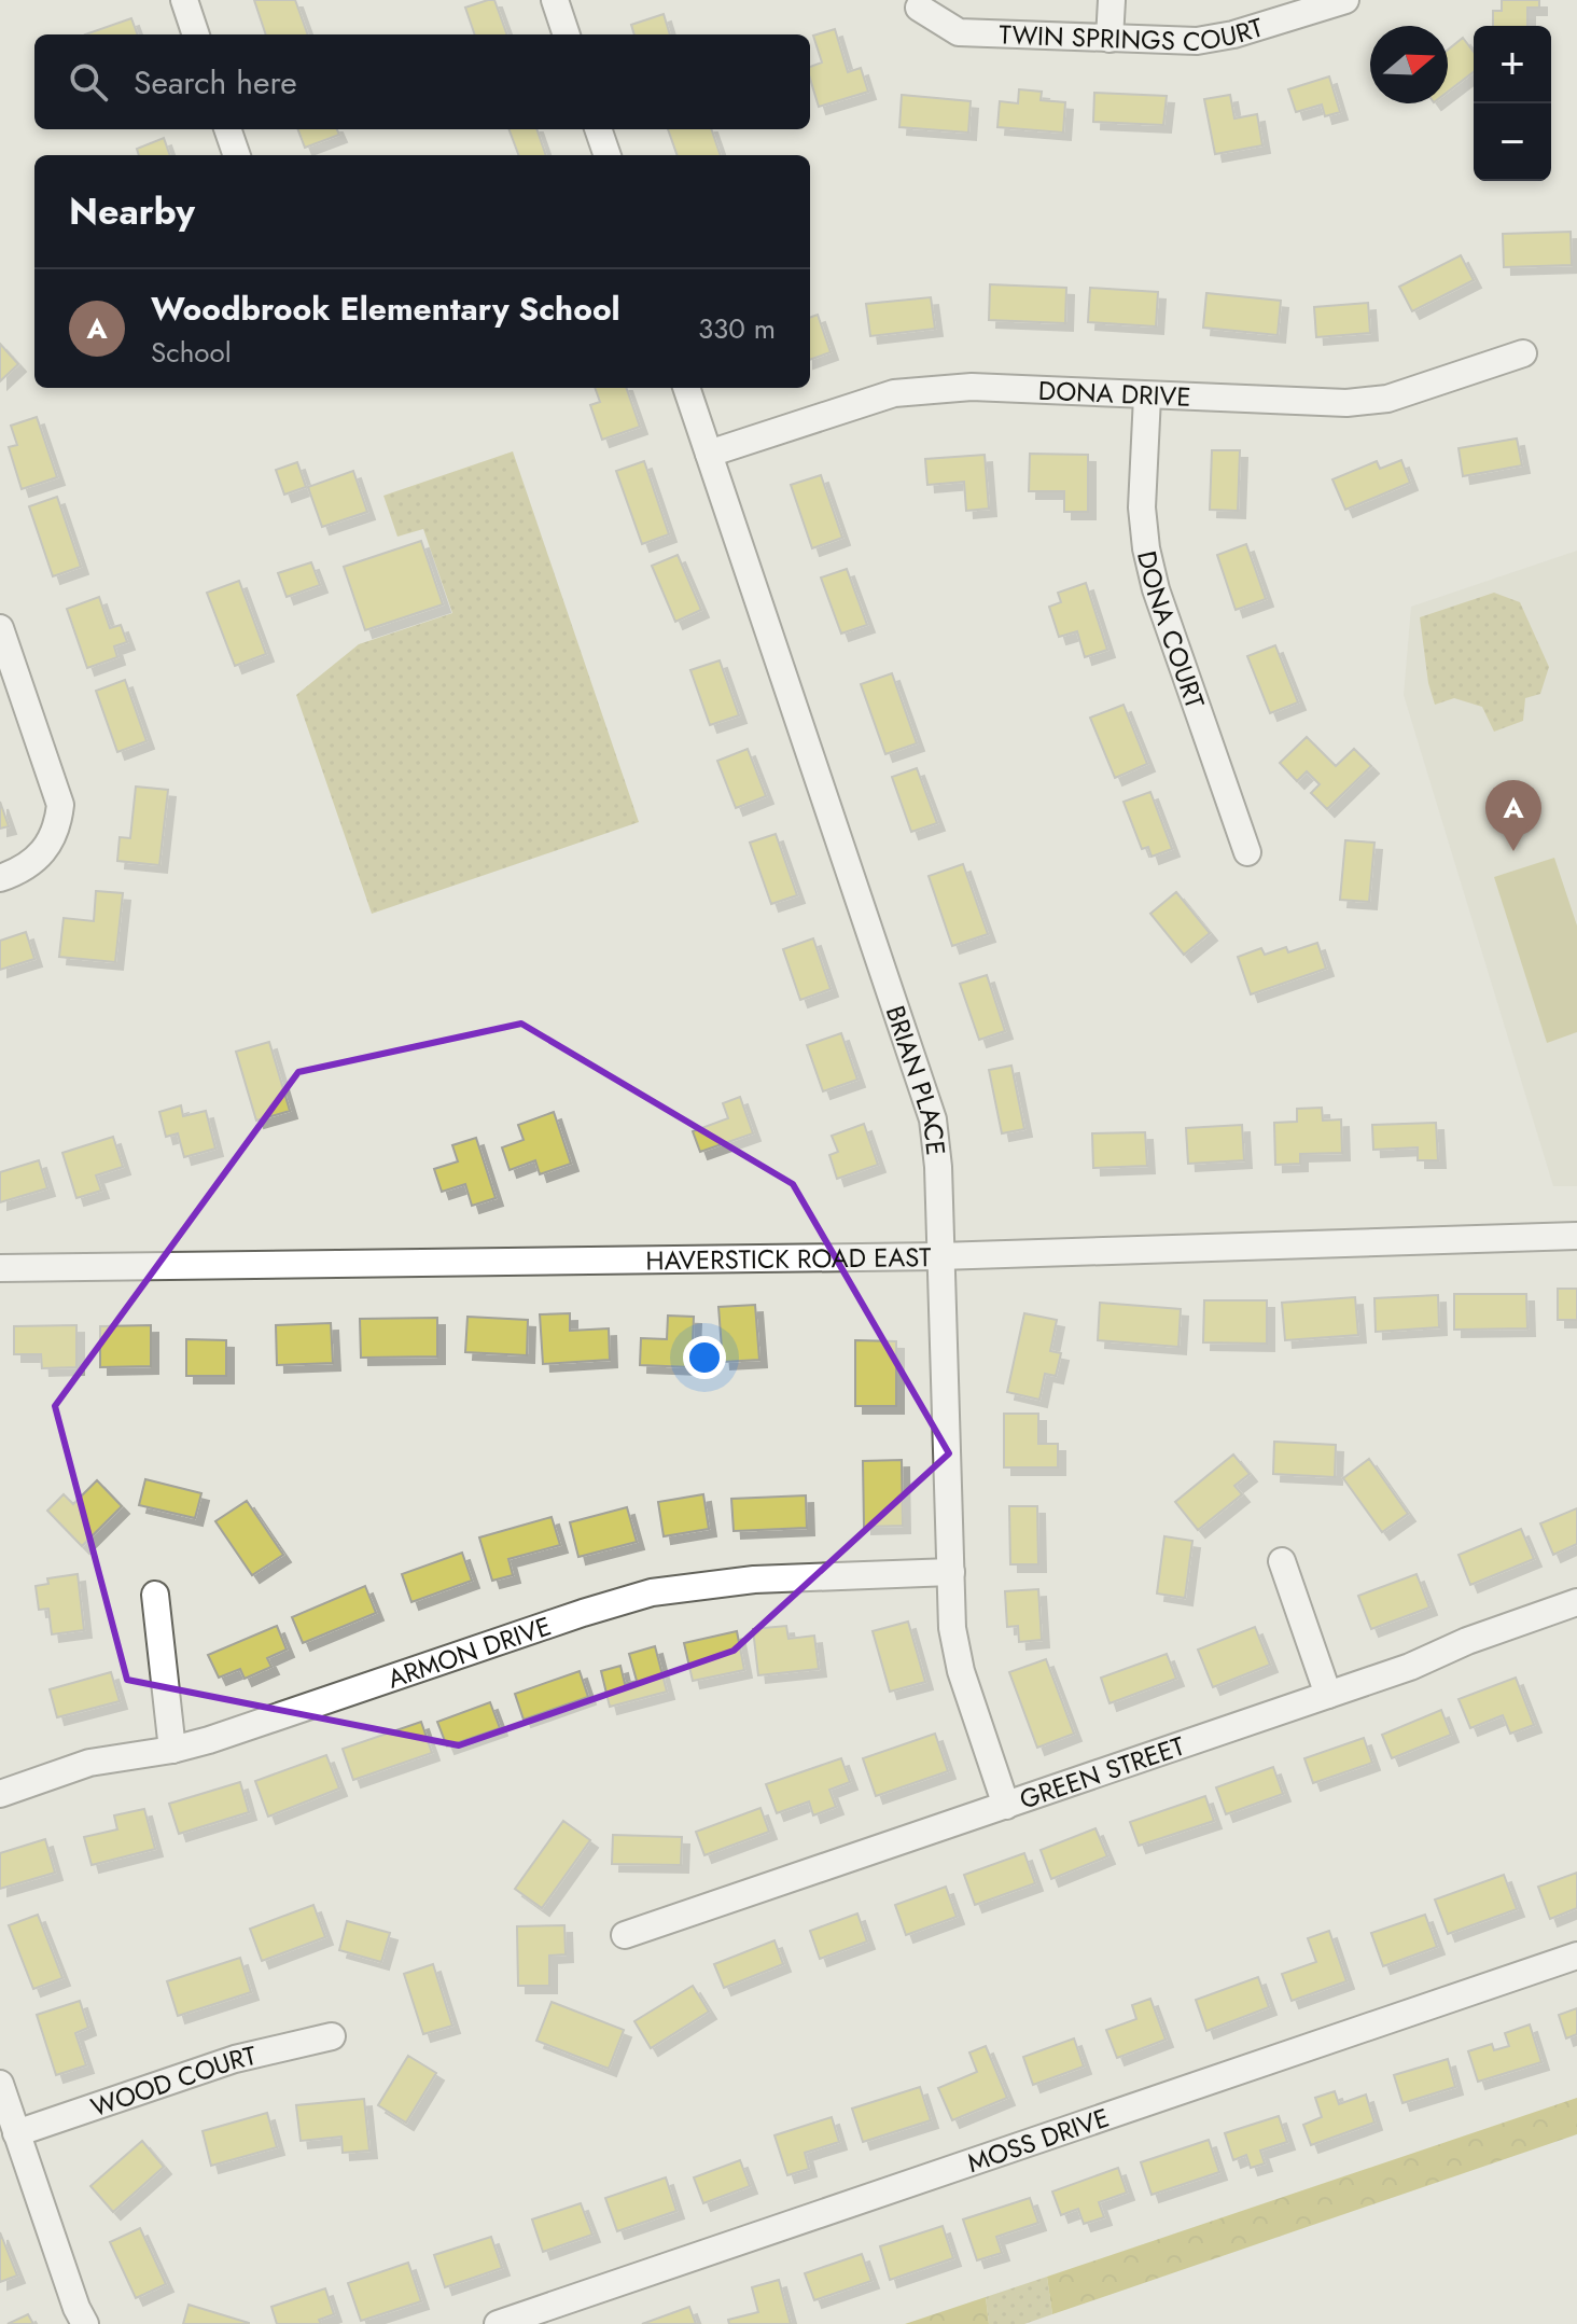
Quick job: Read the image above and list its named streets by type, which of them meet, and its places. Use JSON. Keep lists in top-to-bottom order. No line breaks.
{"streets":{"street":["TWIN SPRINGS COURT","DONA DRIVE","DONA COURT","BRIAN PLACE","HAVERSTICK ROAD EAST","ARMON DRIVE","GREEN STREET","WOOD COURT","MOSS DRIVE"]},"crossings":[["DONA DRIVE","DONA COURT"],["DONA DRIVE","BRIAN PLACE"],["BRIAN PLACE","HAVERSTICK ROAD EAST"],["BRIAN PLACE","ARMON DRIVE"],["BRIAN PLACE","GREEN STREET"]],"north":"right","page":{"map_buttons":["+","−"],"search":"Search here","heading":"Nearby","list":[{"mark":"A","name":"Woodbrook Elementary School","note":"School","value":"330 m"}],"pins":"A"}}
